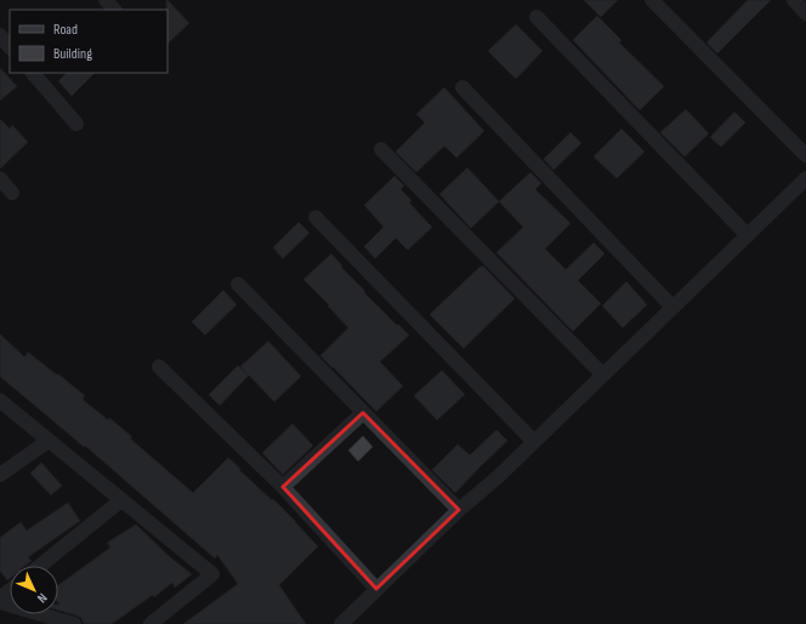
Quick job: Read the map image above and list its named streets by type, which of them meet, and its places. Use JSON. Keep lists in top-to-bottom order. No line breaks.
{"legend":["Road","Building"],"north":"bottom right"}
